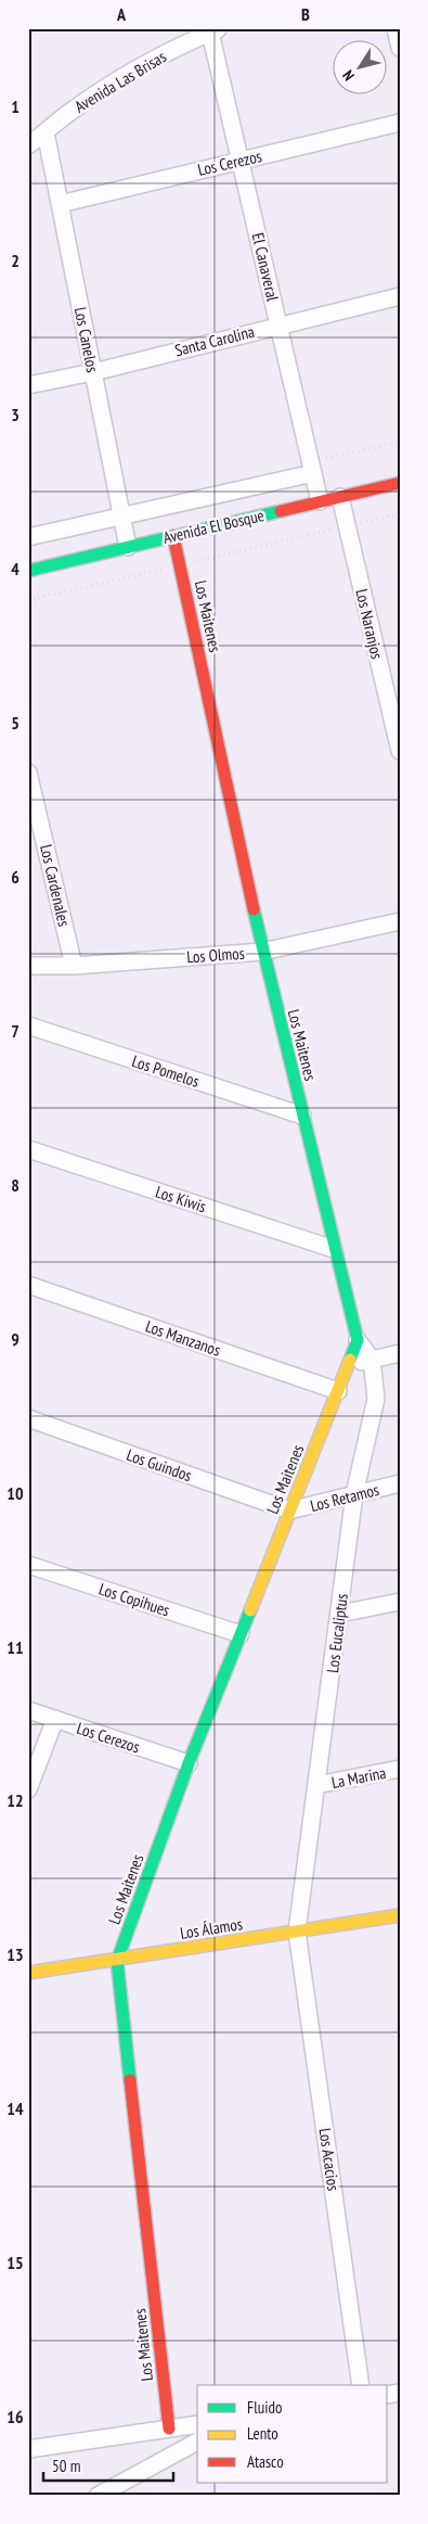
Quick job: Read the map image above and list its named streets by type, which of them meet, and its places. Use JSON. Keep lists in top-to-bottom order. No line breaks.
{"streets":{"street":["Avenida Las Brisas","Los Cerezos","El Canaveral","Los Canelos","Santa Carolina","Avenida El Bosque","Los Maitenes","Los Naranjos","Los Cardenales","Los Olmos","Los Pomelos","Los Kiwis","Los Manzanos","Los Guindos","Los Retamos","Los Copihues","Los Eucaliptus","La Marina","Los Álamos","Los Acacios"]},"crossings":[["Avenida Las Brisas","El Canaveral"],["Avenida Las Brisas","Los Canelos"],["Los Cerezos","El Canaveral"],["Los Cerezos","Los Canelos"],["Los Cerezos","Los Maitenes"],["El Canaveral","Santa Carolina"],["El Canaveral","Avenida El Bosque"],["Los Canelos","Santa Carolina"],["Los Canelos","Avenida El Bosque"],["Avenida El Bosque","Los Maitenes"],["Avenida El Bosque","Los Naranjos"],["Los Maitenes","Los Olmos"],["Los Maitenes","Los Pomelos"],["Los Maitenes","Los Kiwis"],["Los Maitenes","Los Manzanos"],["Los Maitenes","Los Guindos"],["Los Maitenes","Los Retamos"],["Los Maitenes","Los Copihues"],["Los Maitenes","Los Eucaliptus"],["Los Maitenes","Los Álamos"],["Los Cardenales","Los Olmos"],["Los Guindos","Los Retamos"],["Los Retamos","Los Eucaliptus"],["Los Eucaliptus","La Marina"],["Los Eucaliptus","Los Álamos"],["Los Eucaliptus","Los Acacios"],["Los Álamos","Los Acacios"]],"legend":["Fluido","Lento","Atasco"],"scale_bar":"50 m","north":"bottom left","grid":{"columns":["A","B"],"rows":["1","2","3","4","5","6","7","8","9","10","11","12","13","14","15","16"]}}
